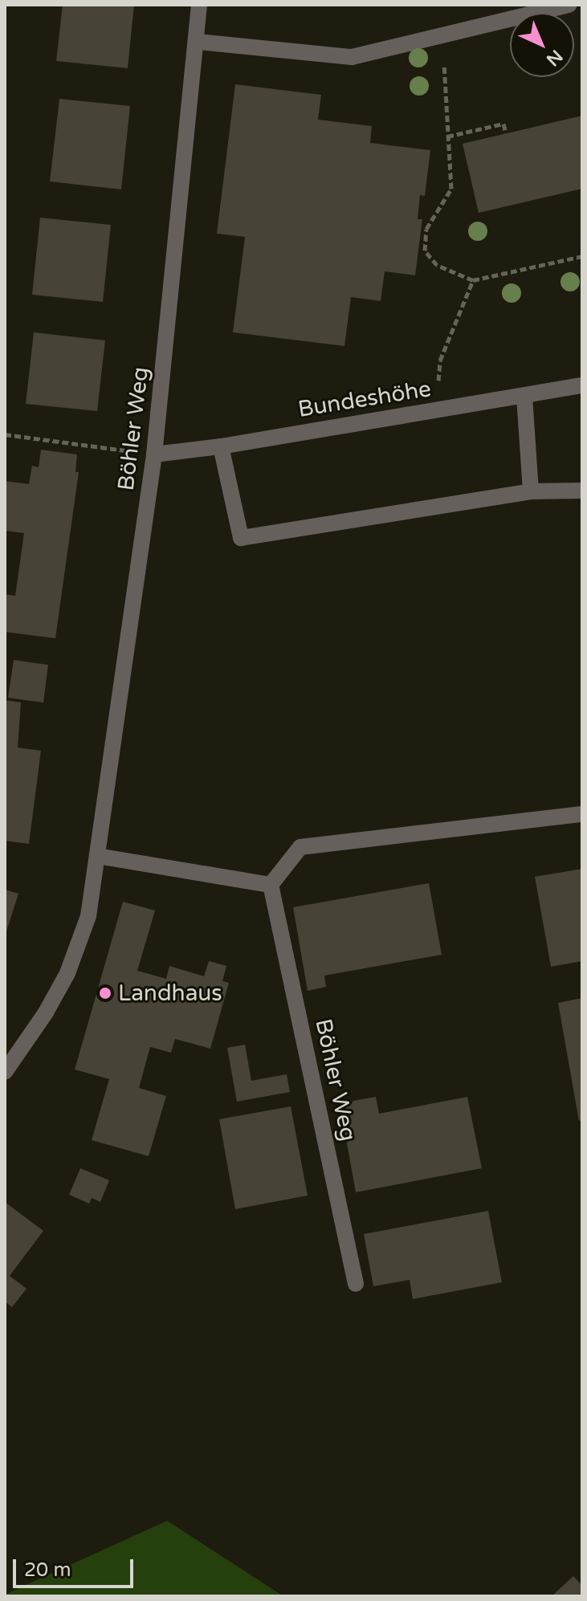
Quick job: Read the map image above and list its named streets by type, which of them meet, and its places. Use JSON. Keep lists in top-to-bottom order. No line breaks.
{"streets":{"street":["Bundeshöhe","Böhler Weg"]},"crossings":[["Bundeshöhe","Böhler Weg"]],"places":["Landhaus"],"scale_bar":"20 m","north":"bottom right"}
